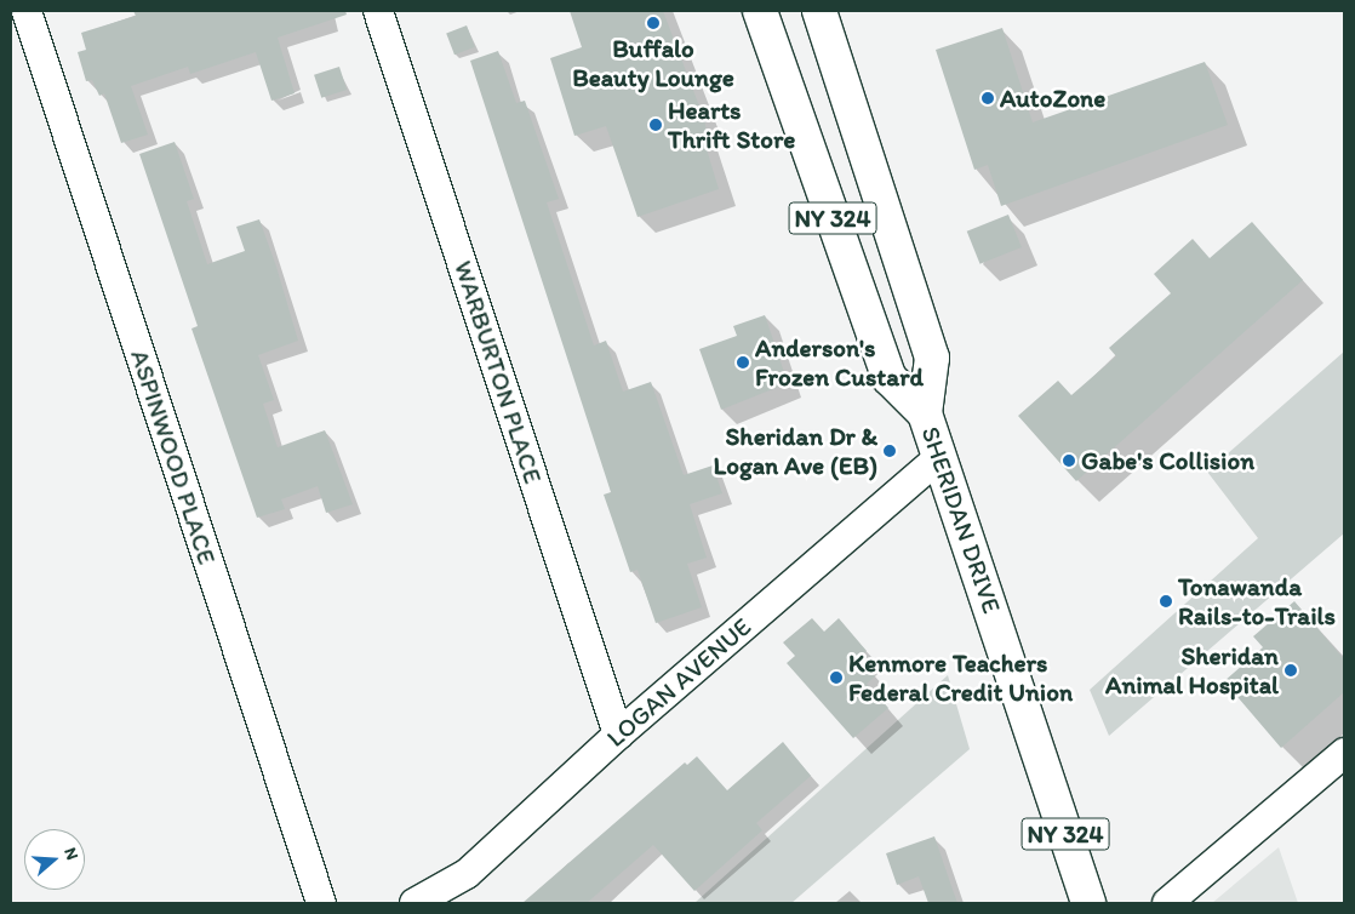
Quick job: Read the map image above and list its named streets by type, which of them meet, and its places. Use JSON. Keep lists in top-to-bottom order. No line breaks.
{"streets":{"main road":["NY 324","SHERIDAN DRIVE"],"street":["WARBURTON PLACE","ASPINWOOD PLACE","LOGAN AVENUE"]},"crossings":[["WARBURTON PLACE","LOGAN AVENUE"],["SHERIDAN DRIVE","LOGAN AVENUE"]],"places":["Buffalo Beauty Lounge","AutoZone","Hearts Thrift Store","Anderson's Frozen Custard","Sheridan Dr & Logan Ave (EB)","Gabe's Collision","Tonawanda Rails-to-Trails","Sheridan Animal Hospital","Kenmore Teachers Federal Credit Union"],"north":"right"}
